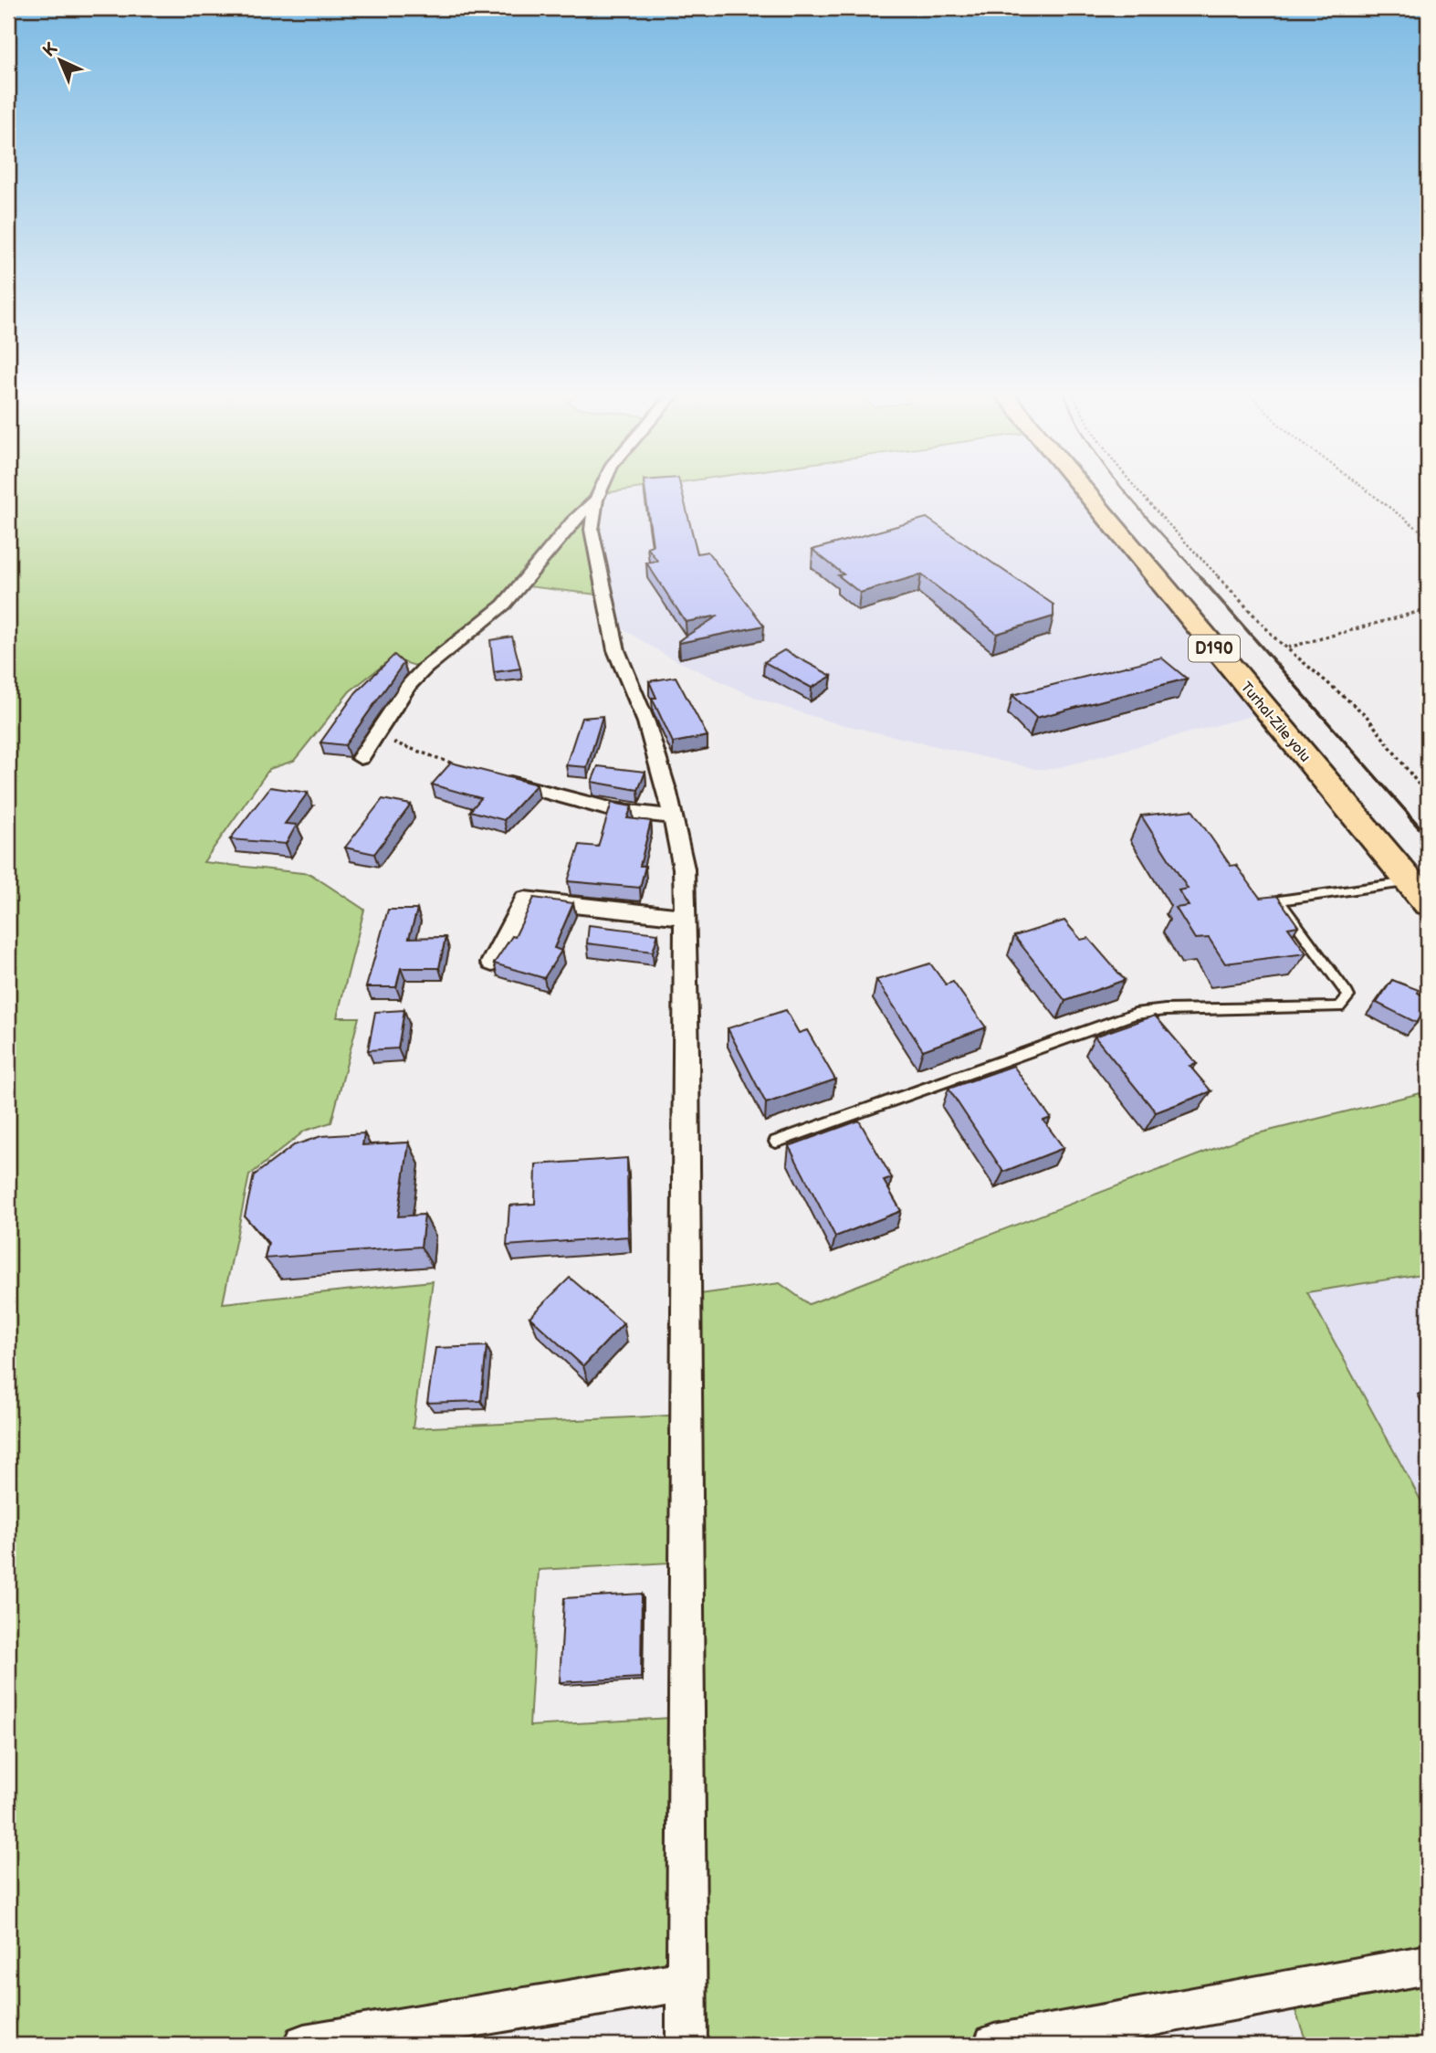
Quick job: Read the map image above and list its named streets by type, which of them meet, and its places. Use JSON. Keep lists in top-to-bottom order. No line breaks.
{"streets":{"main road":["D190","Turhal-Zile yolu"]},"north":"top left"}
